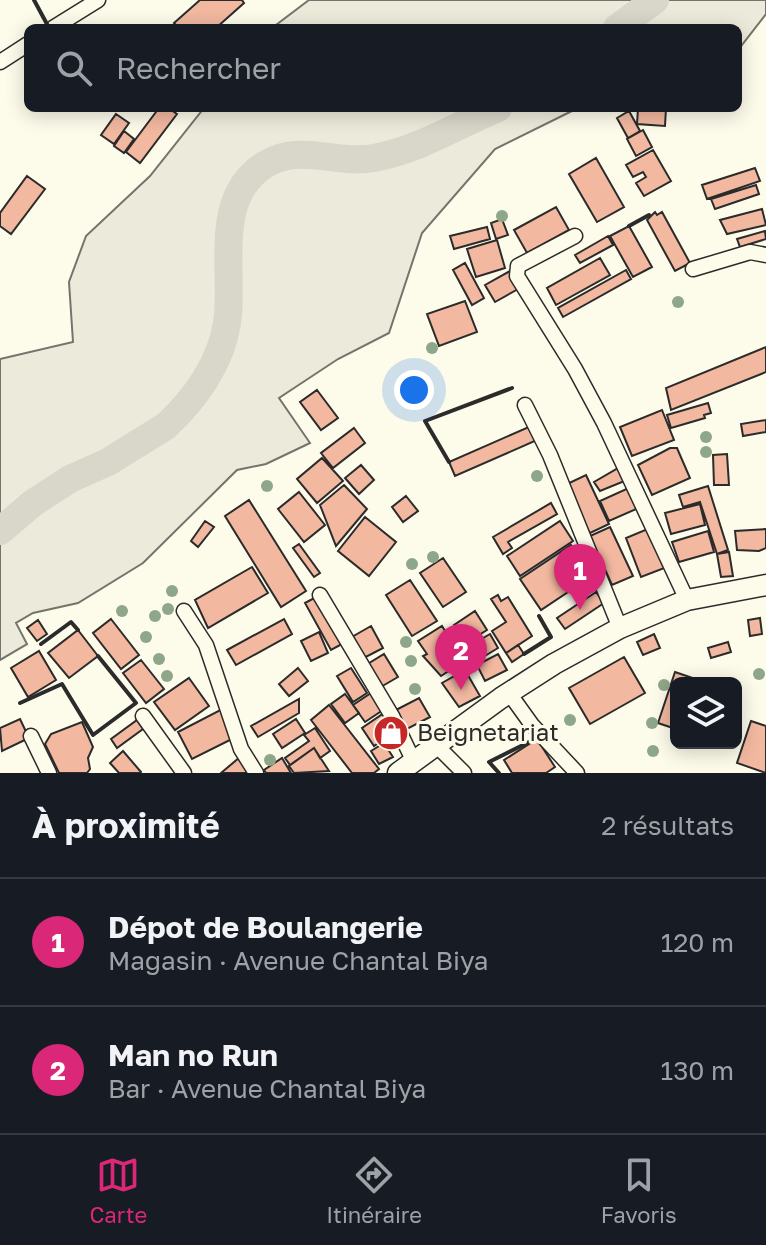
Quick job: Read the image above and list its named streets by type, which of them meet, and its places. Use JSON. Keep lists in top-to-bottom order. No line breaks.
{"places":{"shop":["Beignetariat"]},"page":{"search":"Rechercher","pins":["1","2"],"heading":["À proximité","2 résultats"],"list":[{"mark":"1","name":"Dépot de Boulangerie","note":"Magasin · Avenue Chantal Biya","value":"120 m"},{"mark":"2","name":"Man no Run","note":"Bar · Avenue Chantal Biya","value":"130 m"}],"nav":["Carte","Itinéraire","Favoris"]}}
